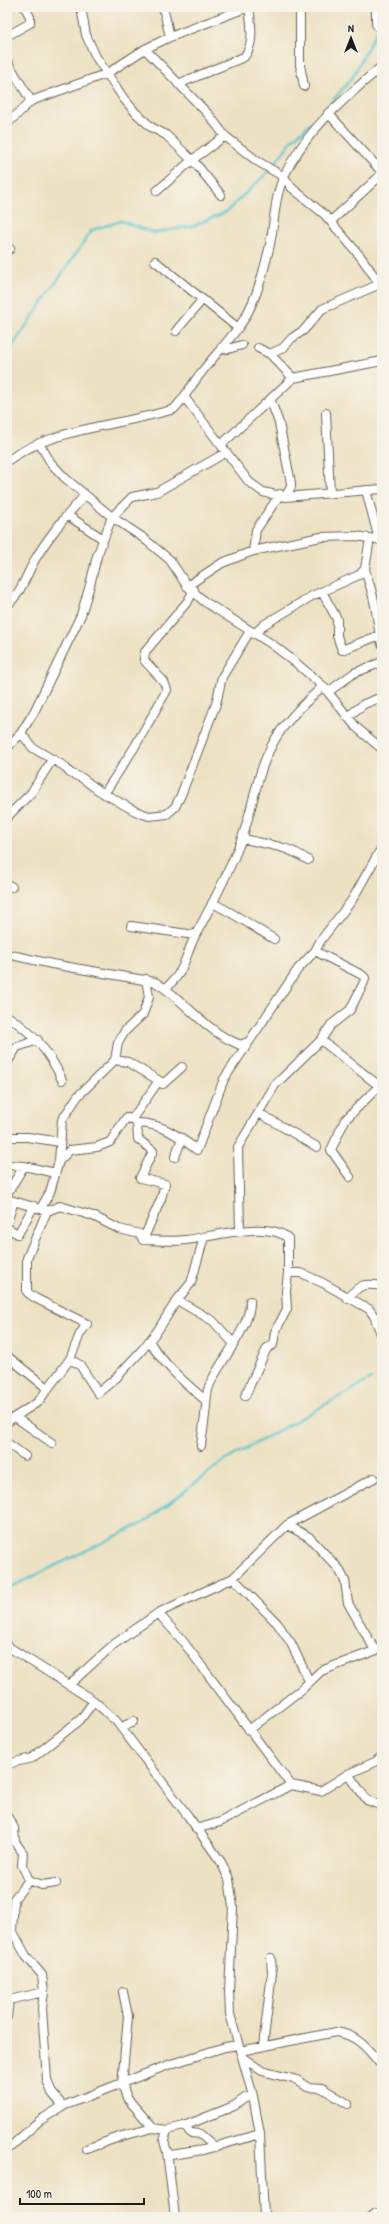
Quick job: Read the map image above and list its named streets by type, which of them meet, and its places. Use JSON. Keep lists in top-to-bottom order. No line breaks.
{"scale_bar":"100 m","north":"top"}
